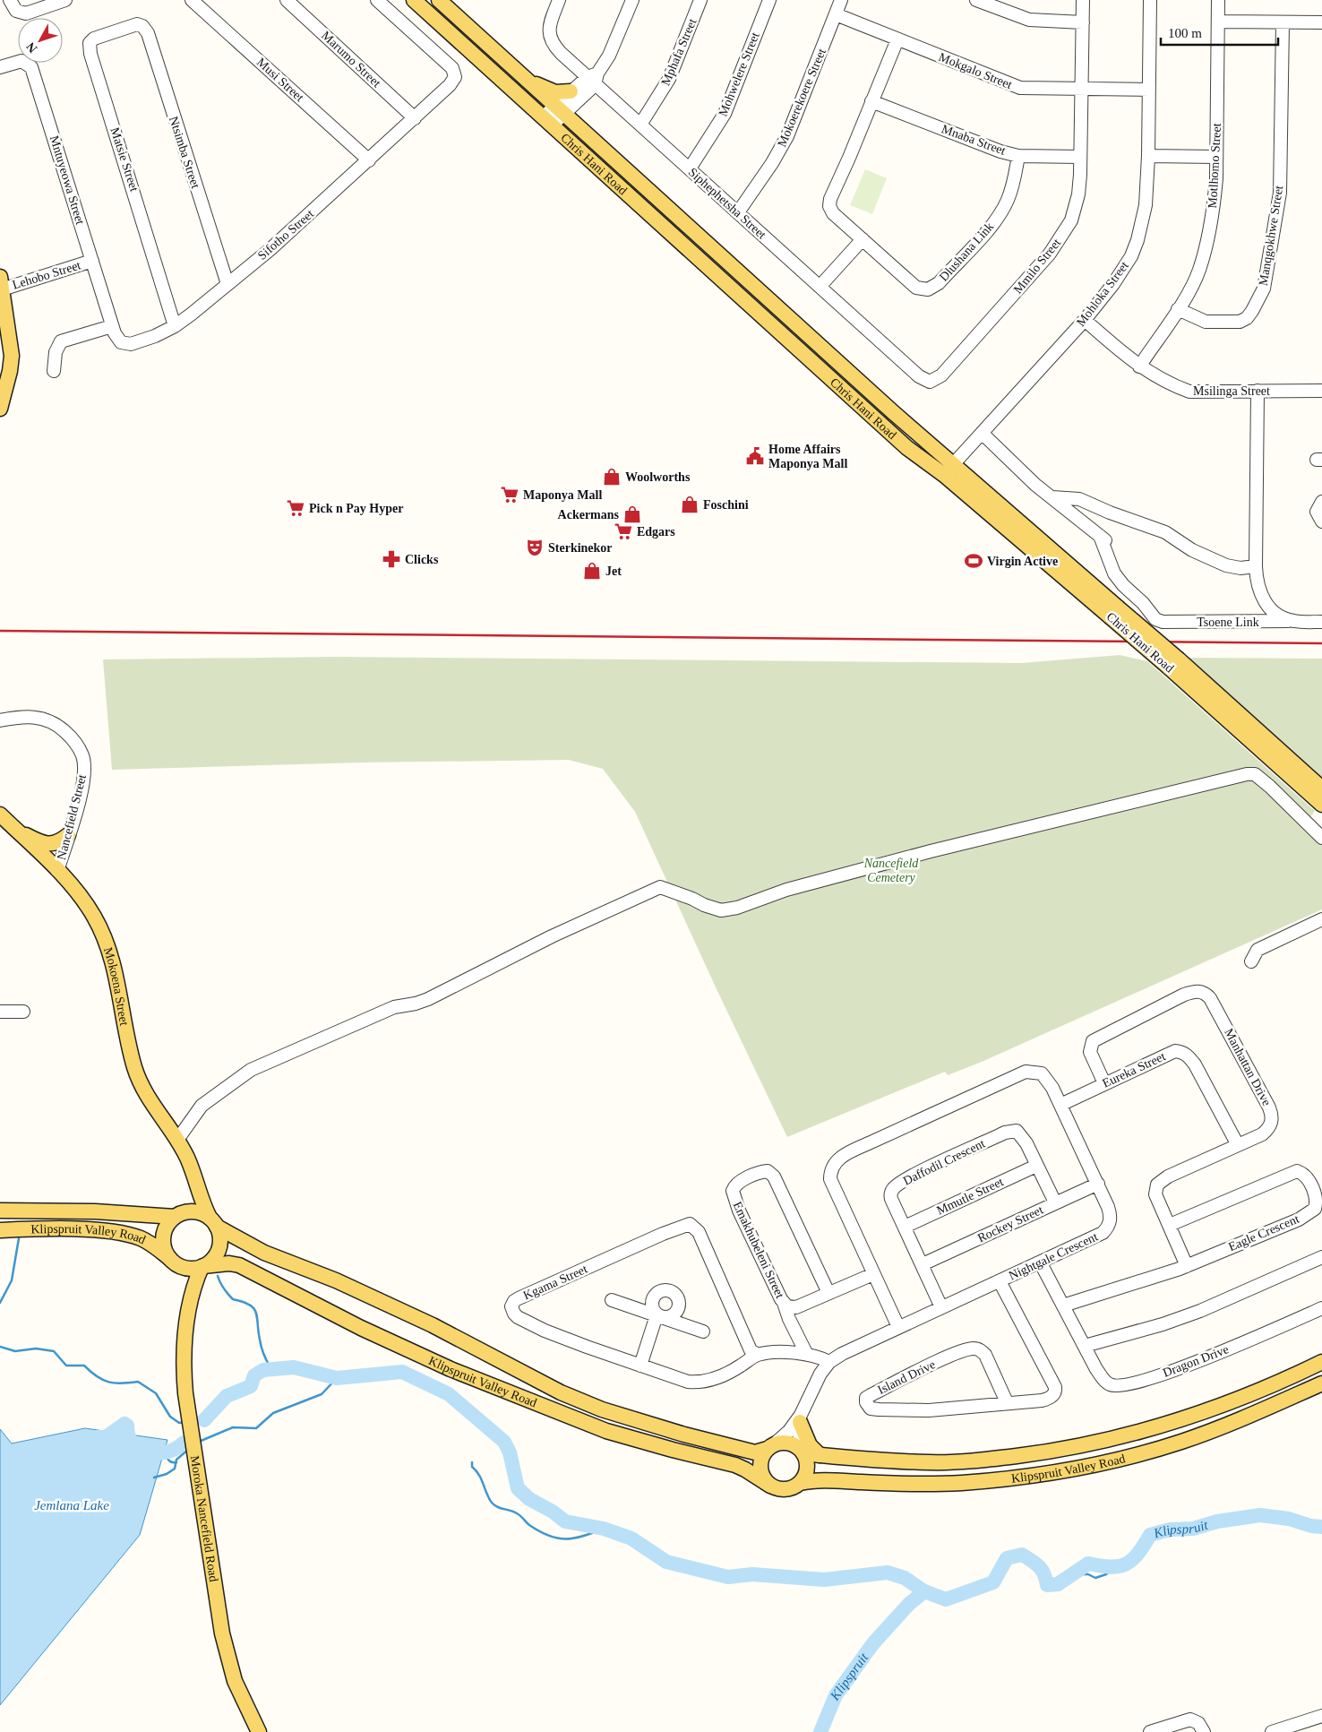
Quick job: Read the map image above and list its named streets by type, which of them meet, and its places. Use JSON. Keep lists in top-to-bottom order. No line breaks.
{"streets":{"main road":["Chris Hani Road","Mokoena Street","Klipspruit Valley Road","Moroka Nancefield Road"],"street":["Mphafa Street","Marumo Street","Mokgalo Street","Mohwelere Street","Musi Street","Mokoerekoere Street","Mnaba Street","Ntsimba Street","Matsie Street","Motlhomo Street","Mntuyeowa Street","Siphephetsha Street","Sifotho Street","Manqgokhwe Street","Dlushana Link","Mmilo Street","Lehobo Street","Mohloka Street","Msilinga Street","Tsoene Link","Nancefield Street","Manhattan Drive","Eureka Street","Daffodil Crescent","Mmutle Street","Rockey Street","Eagle Crescent","Emakhubeleni Street","Nightgale Crescent","Kgama Street","Dragon Drive","Island Drive"]},"crossings":[["Mphafa Street","Siphephetsha Street"],["Marumo Street","Sifotho Street"],["Mokgalo Street","Mokoerekoere Street"],["Mokgalo Street","Dlushana Link"],["Mokgalo Street","Mmilo Street"],["Mokgalo Street","Mohloka Street"],["Mohwelere Street","Siphephetsha Street"],["Musi Street","Sifotho Street"],["Mokoerekoere Street","Siphephetsha Street"],["Mnaba Street","Dlushana Link"],["Mnaba Street","Mmilo Street"],["Ntsimba Street","Matsie Street"],["Ntsimba Street","Sifotho Street"],["Matsie Street","Sifotho Street"],["Chris Hani Road","Mohloka Street"],["Motlhomo Street","Manqgokhwe Street"],["Motlhomo Street","Msilinga Street"],["Mntuyeowa Street","Sifotho Street"],["Mntuyeowa Street","Lehobo Street"],["Siphephetsha Street","Mmilo Street"],["Mohloka Street","Msilinga Street"],["Nancefield Street","Mokoena Street"],["Mokoena Street","Klipspruit Valley Road"],["Mokoena Street","Moroka Nancefield Road"],["Manhattan Drive","Eureka Street"],["Manhattan Drive","Eagle Crescent"],["Eureka Street","Nightgale Crescent"],["Daffodil Crescent","Mmutle Street"],["Daffodil Crescent","Rockey Street"],["Daffodil Crescent","Nightgale Crescent"],["Rockey Street","Nightgale Crescent"],["Eagle Crescent","Dragon Drive"],["Klipspruit Valley Road","Moroka Nancefield Road"],["Emakhubeleni Street","Nightgale Crescent"],["Nightgale Crescent","Dragon Drive"],["Nightgale Crescent","Island Drive"]],"water":["Jemlana Lake","Klipspruit"],"parks":["Nancefield Cemetery"],"places":{"public building":["Home Affairs Maponya Mall"],"shop":["Woolworths","Foschini","Ackermans","Jet"],"supermarket":["Maponya Mall","Pick n Pay Hyper","Edgars"],"theatre":["Sterkinekor"],"pharmacy":["Clicks"],"sports":["Virgin Active"]},"scale_bar":"100 m","north":"bottom left"}
